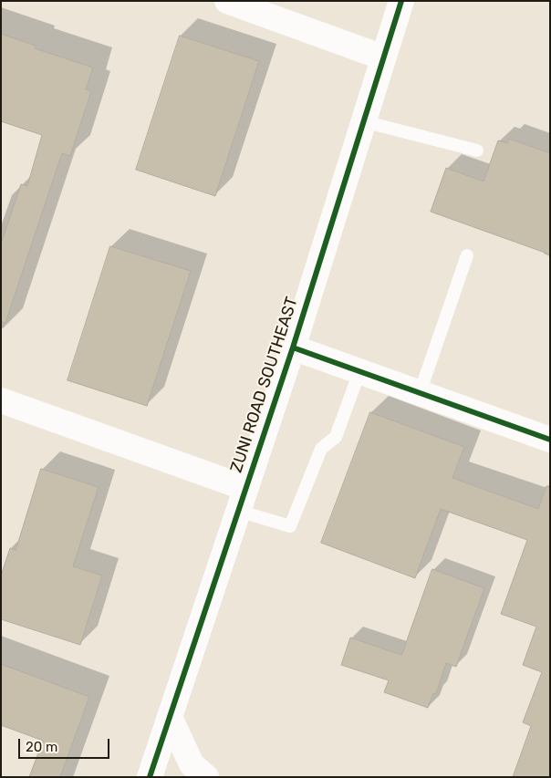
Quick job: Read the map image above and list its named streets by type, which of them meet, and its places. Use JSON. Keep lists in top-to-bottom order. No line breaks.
{"streets":{"street":["ZUNI ROAD SOUTHEAST"]},"scale_bar":"20 m"}
